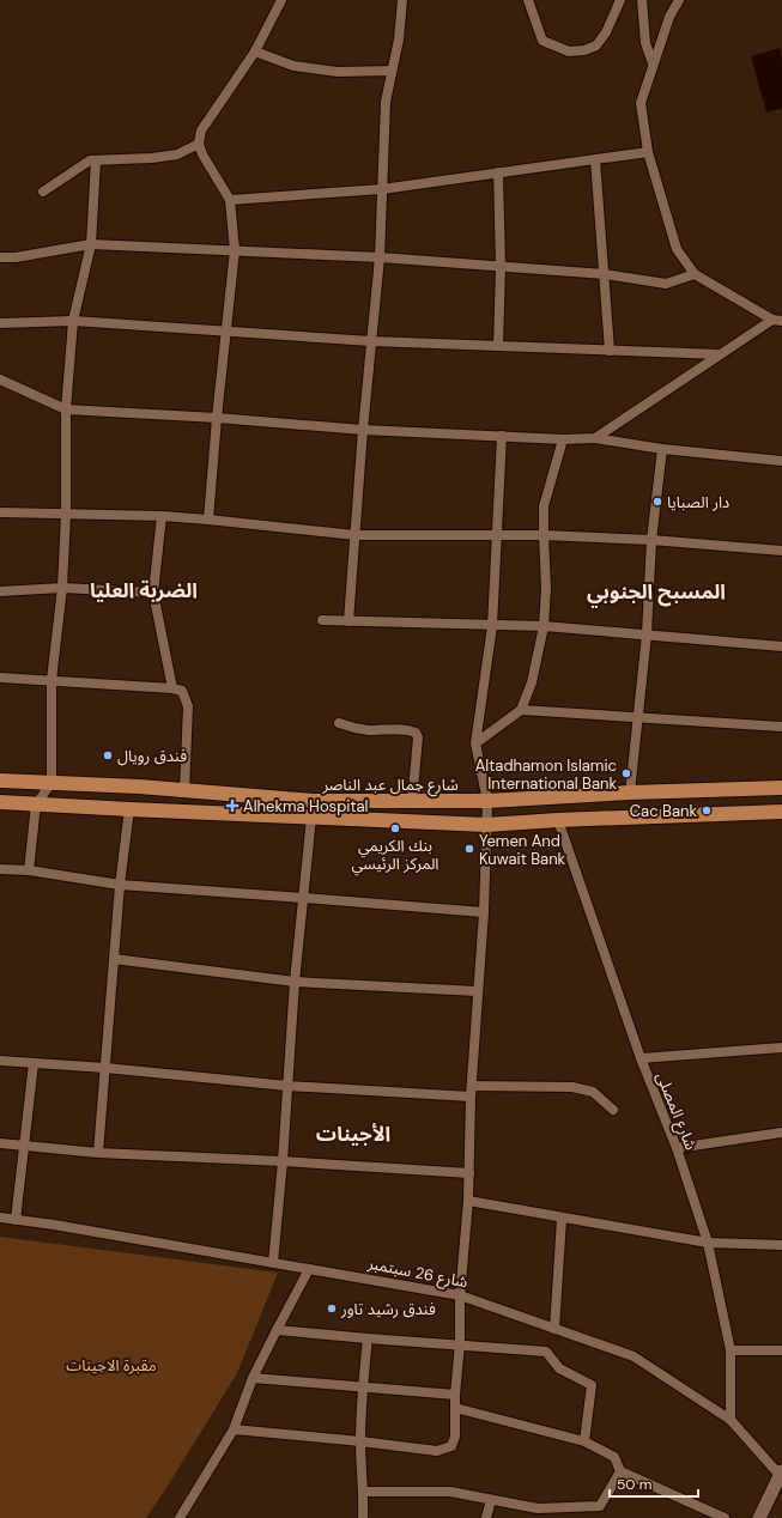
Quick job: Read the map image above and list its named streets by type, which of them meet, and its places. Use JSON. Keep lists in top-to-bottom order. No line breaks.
{"streets":{"main road":["شارع جمال عبد الناصر"],"street":["شارع المصلى","شارع 26 سبتمبر"]},"crossings":[["شارع المصلى","شارع 26 سبتمبر"]],"districts":["الضربة العليا","المسبح الجنوبي","الأجينات"],"parks":["مقبرة الاجينات"],"places":{"other":["دار الصبايا","فندق رويال","Altadhamon Islamic International Bank","Cac Bank","بنك الكريمي المركز الرئيسي","Yemen And Kuwait Bank","فندق رشيد تاور"],"health":["Alhekma Hospital"]},"scale_bar":"50 m"}
